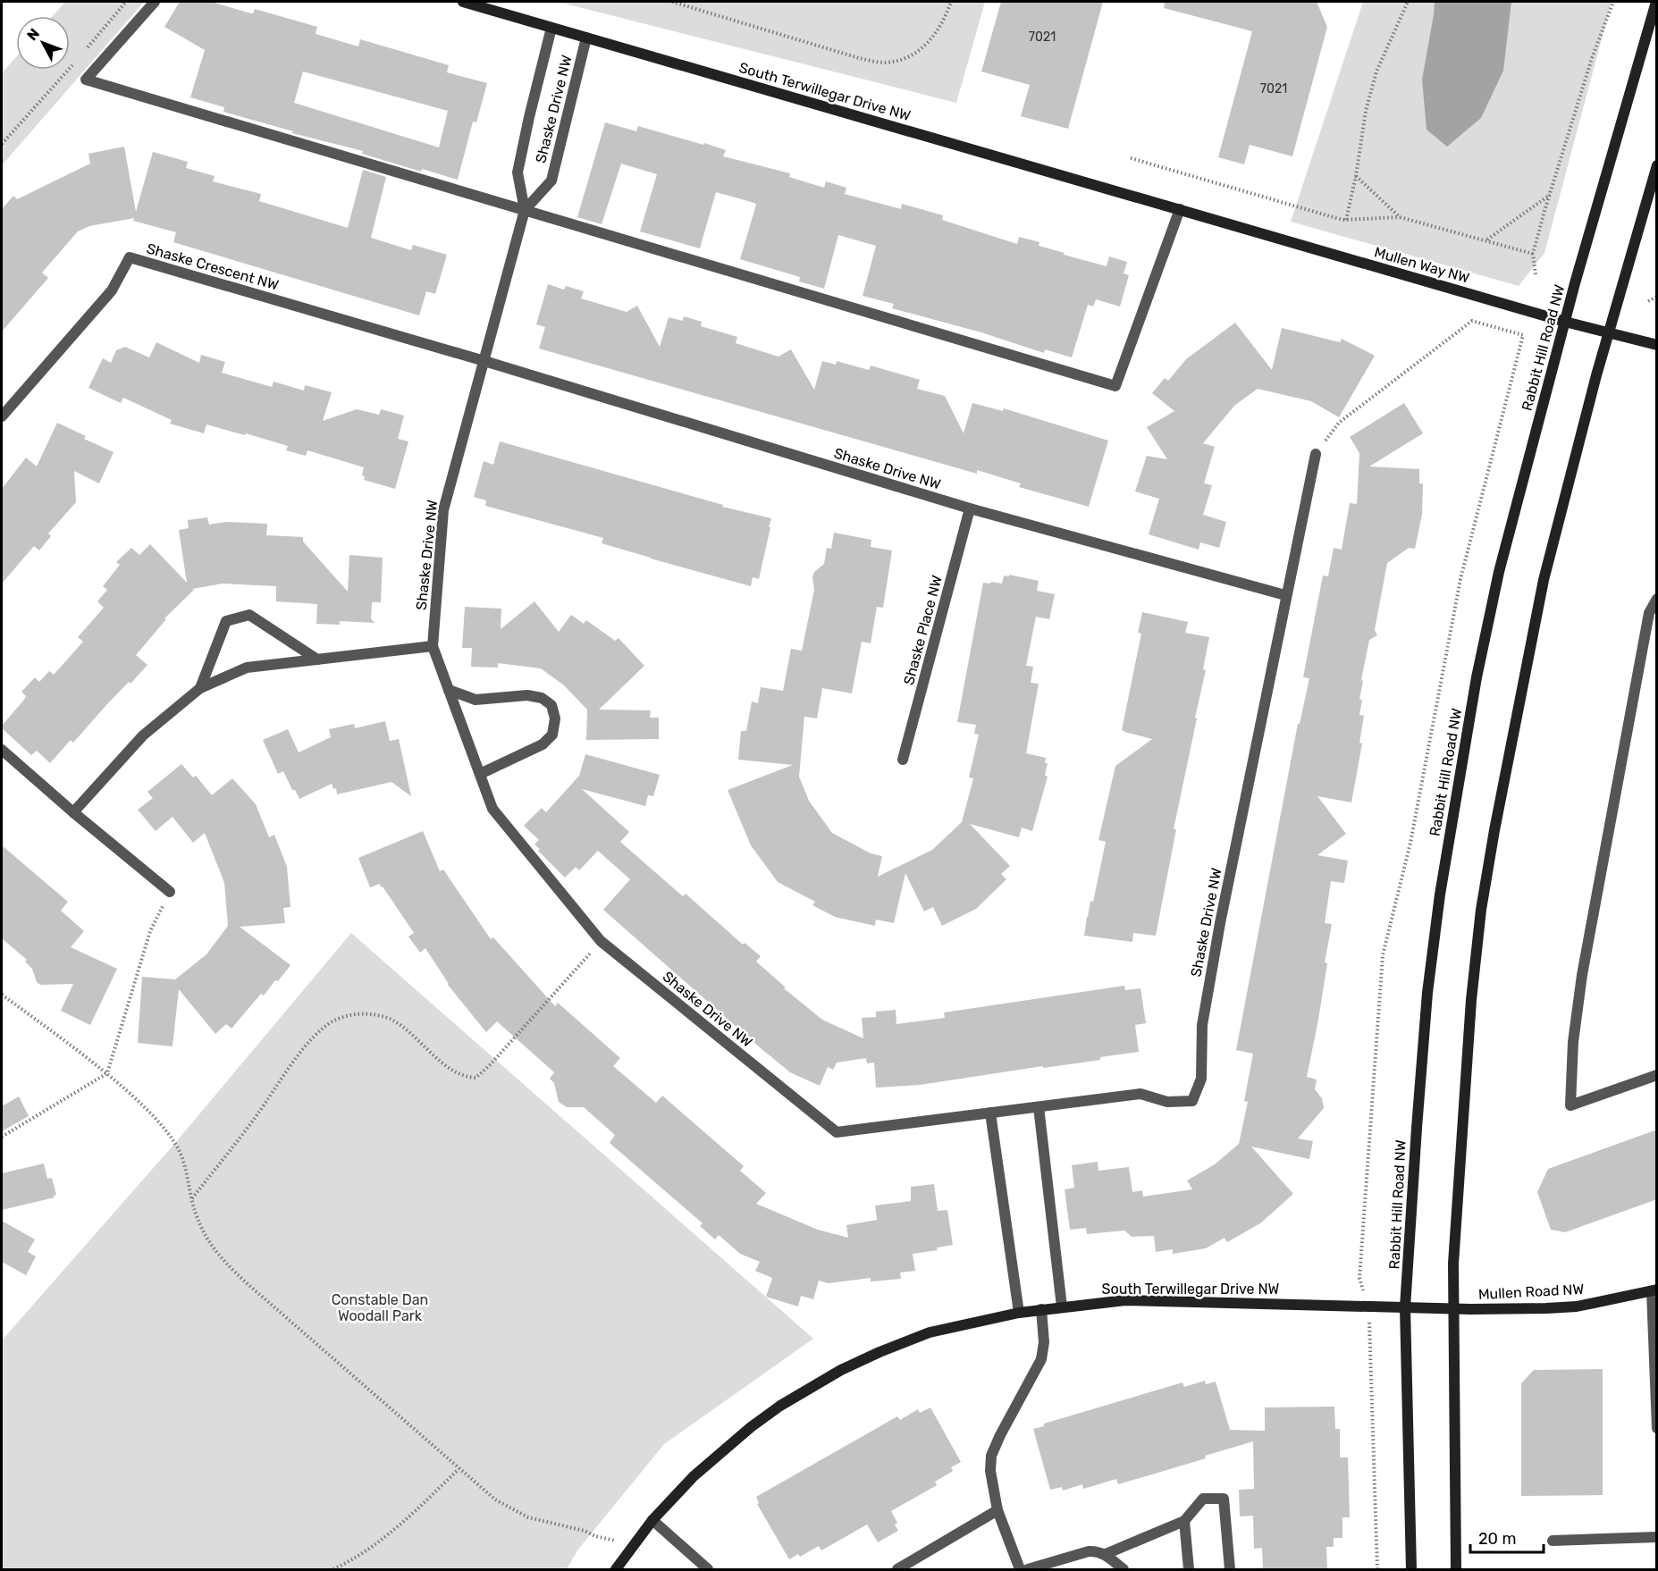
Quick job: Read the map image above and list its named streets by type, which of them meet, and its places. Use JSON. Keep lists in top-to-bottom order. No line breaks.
{"streets":{"main road":["South Terwillegar Drive NW","Mullen Way NW","Rabbit Hill Road NW","Mullen Road NW"],"street":["Shaske Drive NW","Shaske Crescent NW","Shaske Place NW"]},"crossings":[["South Terwillegar Drive NW","Shaske Drive NW"],["South Terwillegar Drive NW","Mullen Way NW"],["South Terwillegar Drive NW","Rabbit Hill Road NW"],["South Terwillegar Drive NW","Mullen Road NW"],["Shaske Drive NW","Shaske Crescent NW"],["Shaske Drive NW","Shaske Place NW"],["Mullen Way NW","Rabbit Hill Road NW"],["Rabbit Hill Road NW","Mullen Road NW"]],"parks":["Constable Dan Woodall Park"],"house_numbers":["7021","7021"],"scale_bar":"20 m","north":"top left"}
